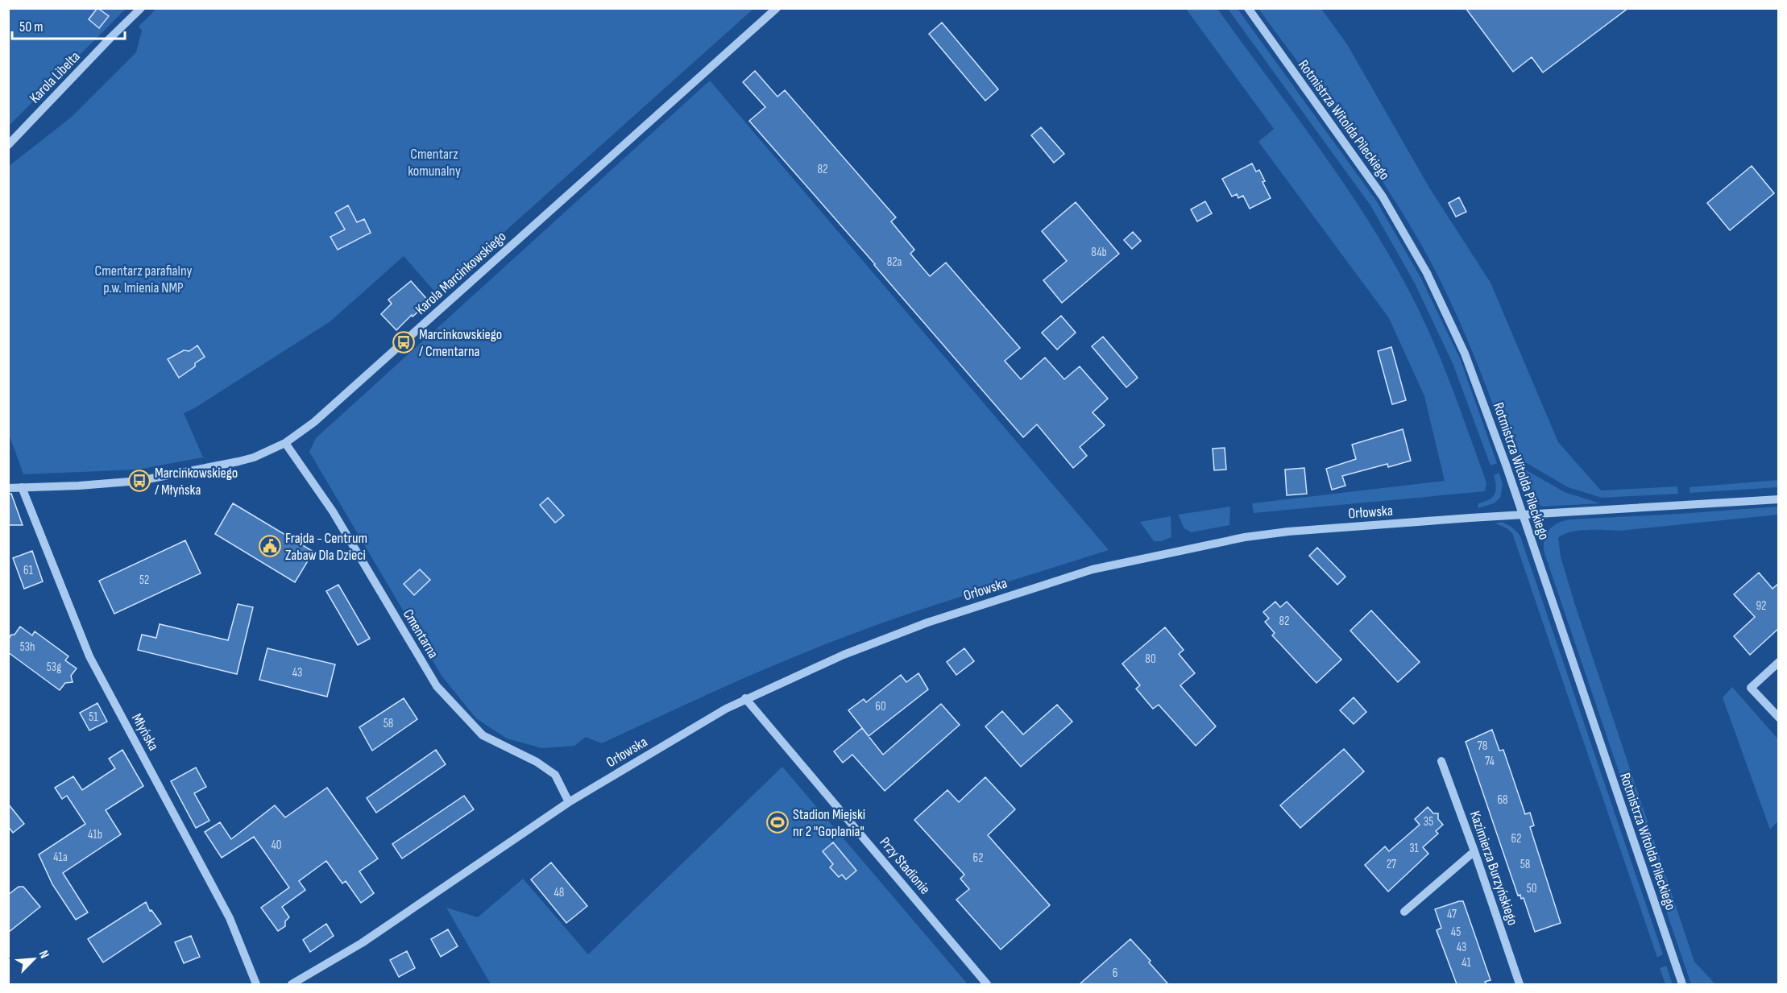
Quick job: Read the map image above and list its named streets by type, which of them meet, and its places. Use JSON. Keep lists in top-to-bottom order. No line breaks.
{"streets":{"street":["Karola Libelta","Rotmistrza Witolda Pileckiego","Karola Marcinkowskiego","Orłowska","Cmentarna","Młyńska","Przy Stadionie","Kazimierza Burzyńskiego"]},"crossings":[["Rotmistrza Witolda Pileckiego","Orłowska"],["Karola Marcinkowskiego","Cmentarna"],["Karola Marcinkowskiego","Młyńska"],["Orłowska","Cmentarna"],["Orłowska","Przy Stadionie"]],"parks":["Cmentarz komunalny","Cmentarz parafialny p.w. Imienia NMP"],"places":{"bus stop":["Marcinkowskiego / Cmentarna","Marcinkowskiego / Młyńska"],"public building":["Frajda - Centrum Zabaw Dla Dzieci"],"sports":["Stadion Miejski nr 2 \"Goplania\""]},"house_numbers":["82","84b","82a","61","52","92","82","53h","80","53g","43","60","51","58","78","74","68","35","41b","62","40","31","41a","62","27","58","50","48","47","45","43","41","6"],"scale_bar":"50 m","north":"top right"}
